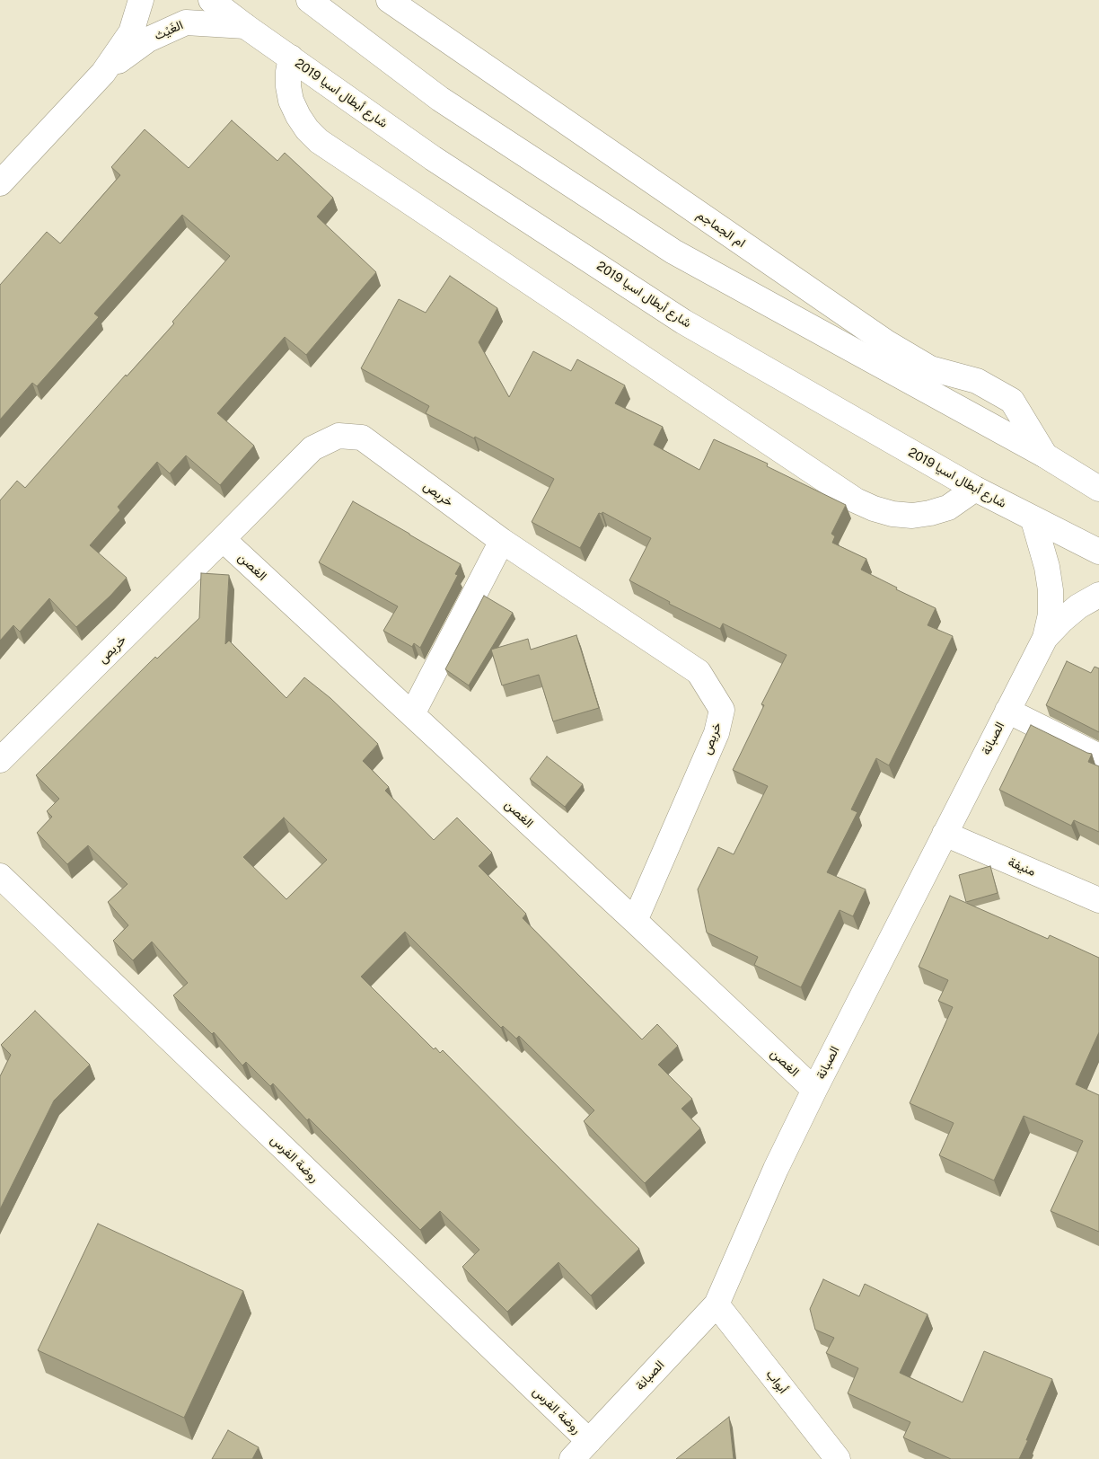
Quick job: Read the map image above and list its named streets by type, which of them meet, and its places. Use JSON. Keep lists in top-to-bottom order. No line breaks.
{"streets":{"street":["الغَيْث","شارع أبطال اسيا 2019","ام الجماجم","خريص","الغصن","الصبانة","منيفة","روضة الفرس","أبواب"]},"crossings":[["الغَيْث","شارع أبطال اسيا 2019"],["شارع أبطال اسيا 2019","الصبانة"],["خريص","الغصن"],["الغصن","الصبانة"],["الصبانة","منيفة"],["الصبانة","روضة الفرس"],["الصبانة","أبواب"]]}
